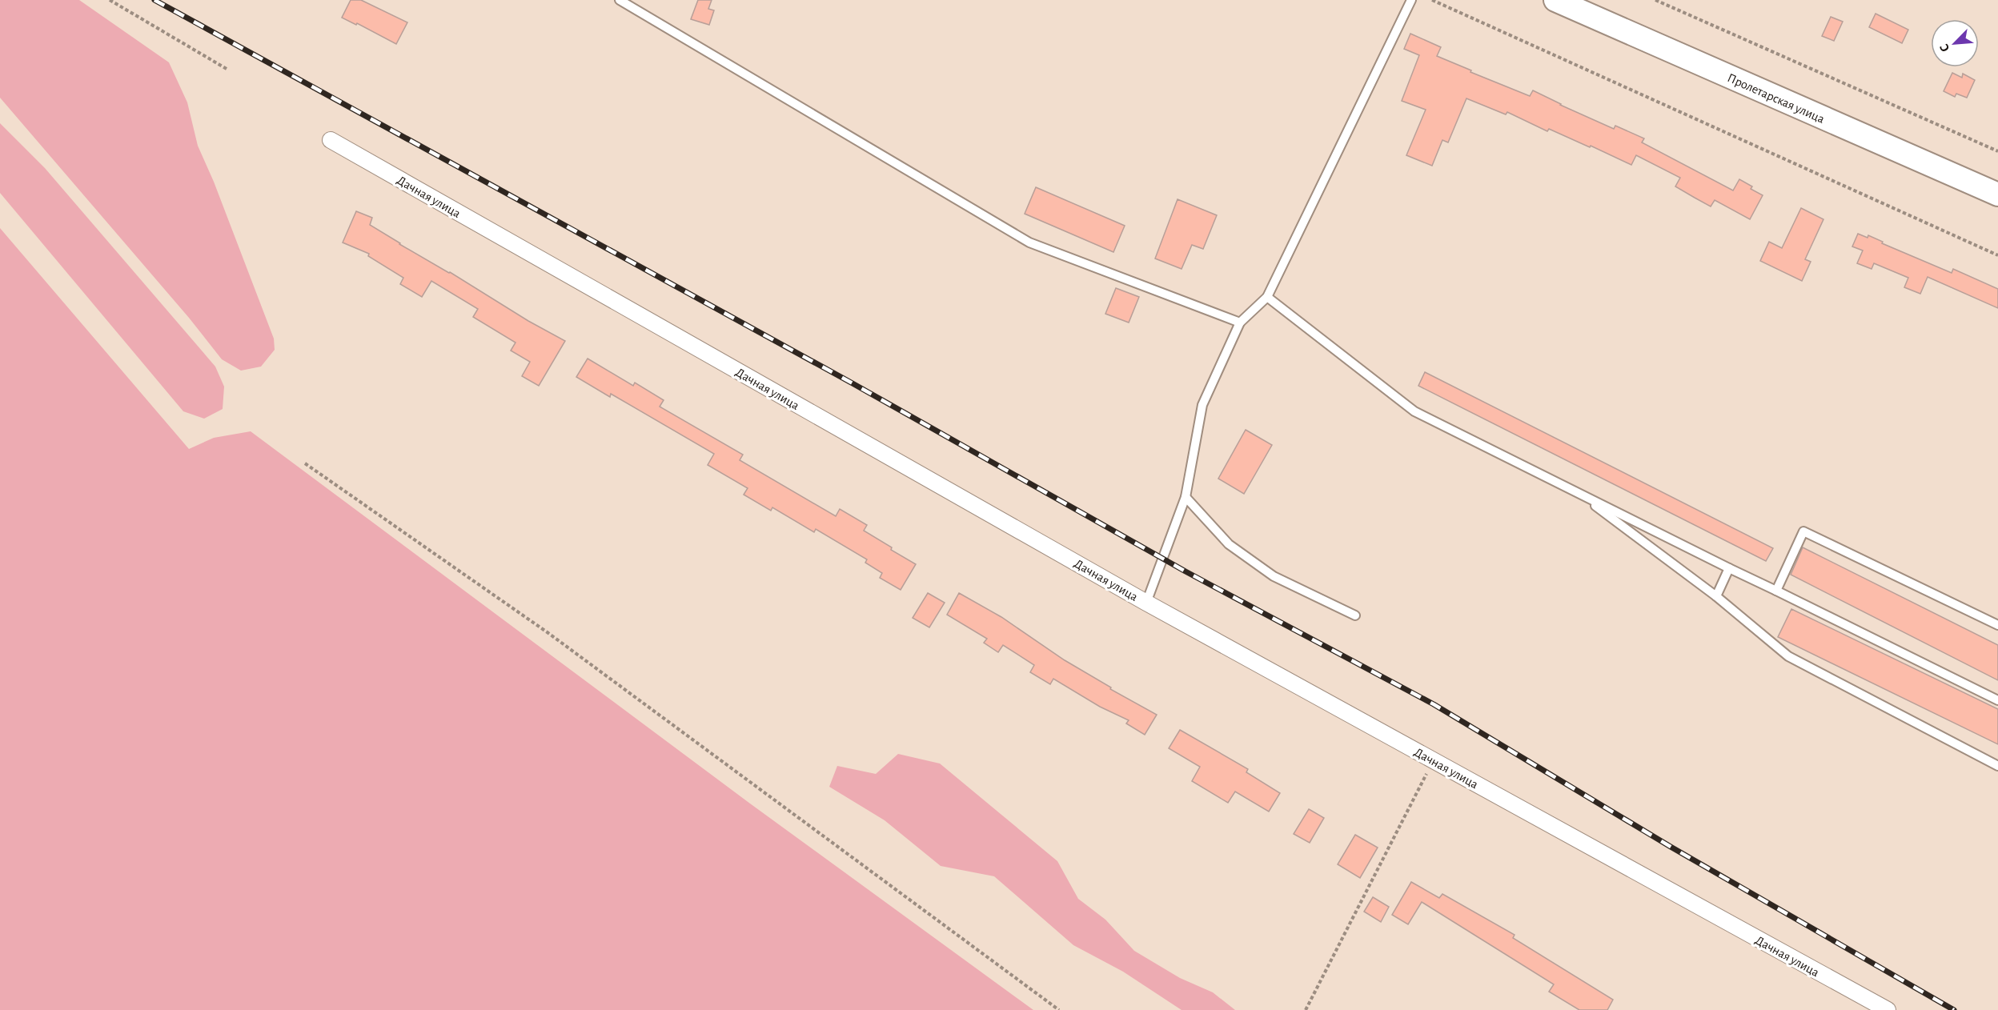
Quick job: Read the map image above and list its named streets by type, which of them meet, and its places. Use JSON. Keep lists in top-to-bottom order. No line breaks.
{"streets":{"main road":["Пролетарская улица"],"street":["Дачная улица"]},"north":"bottom left"}
